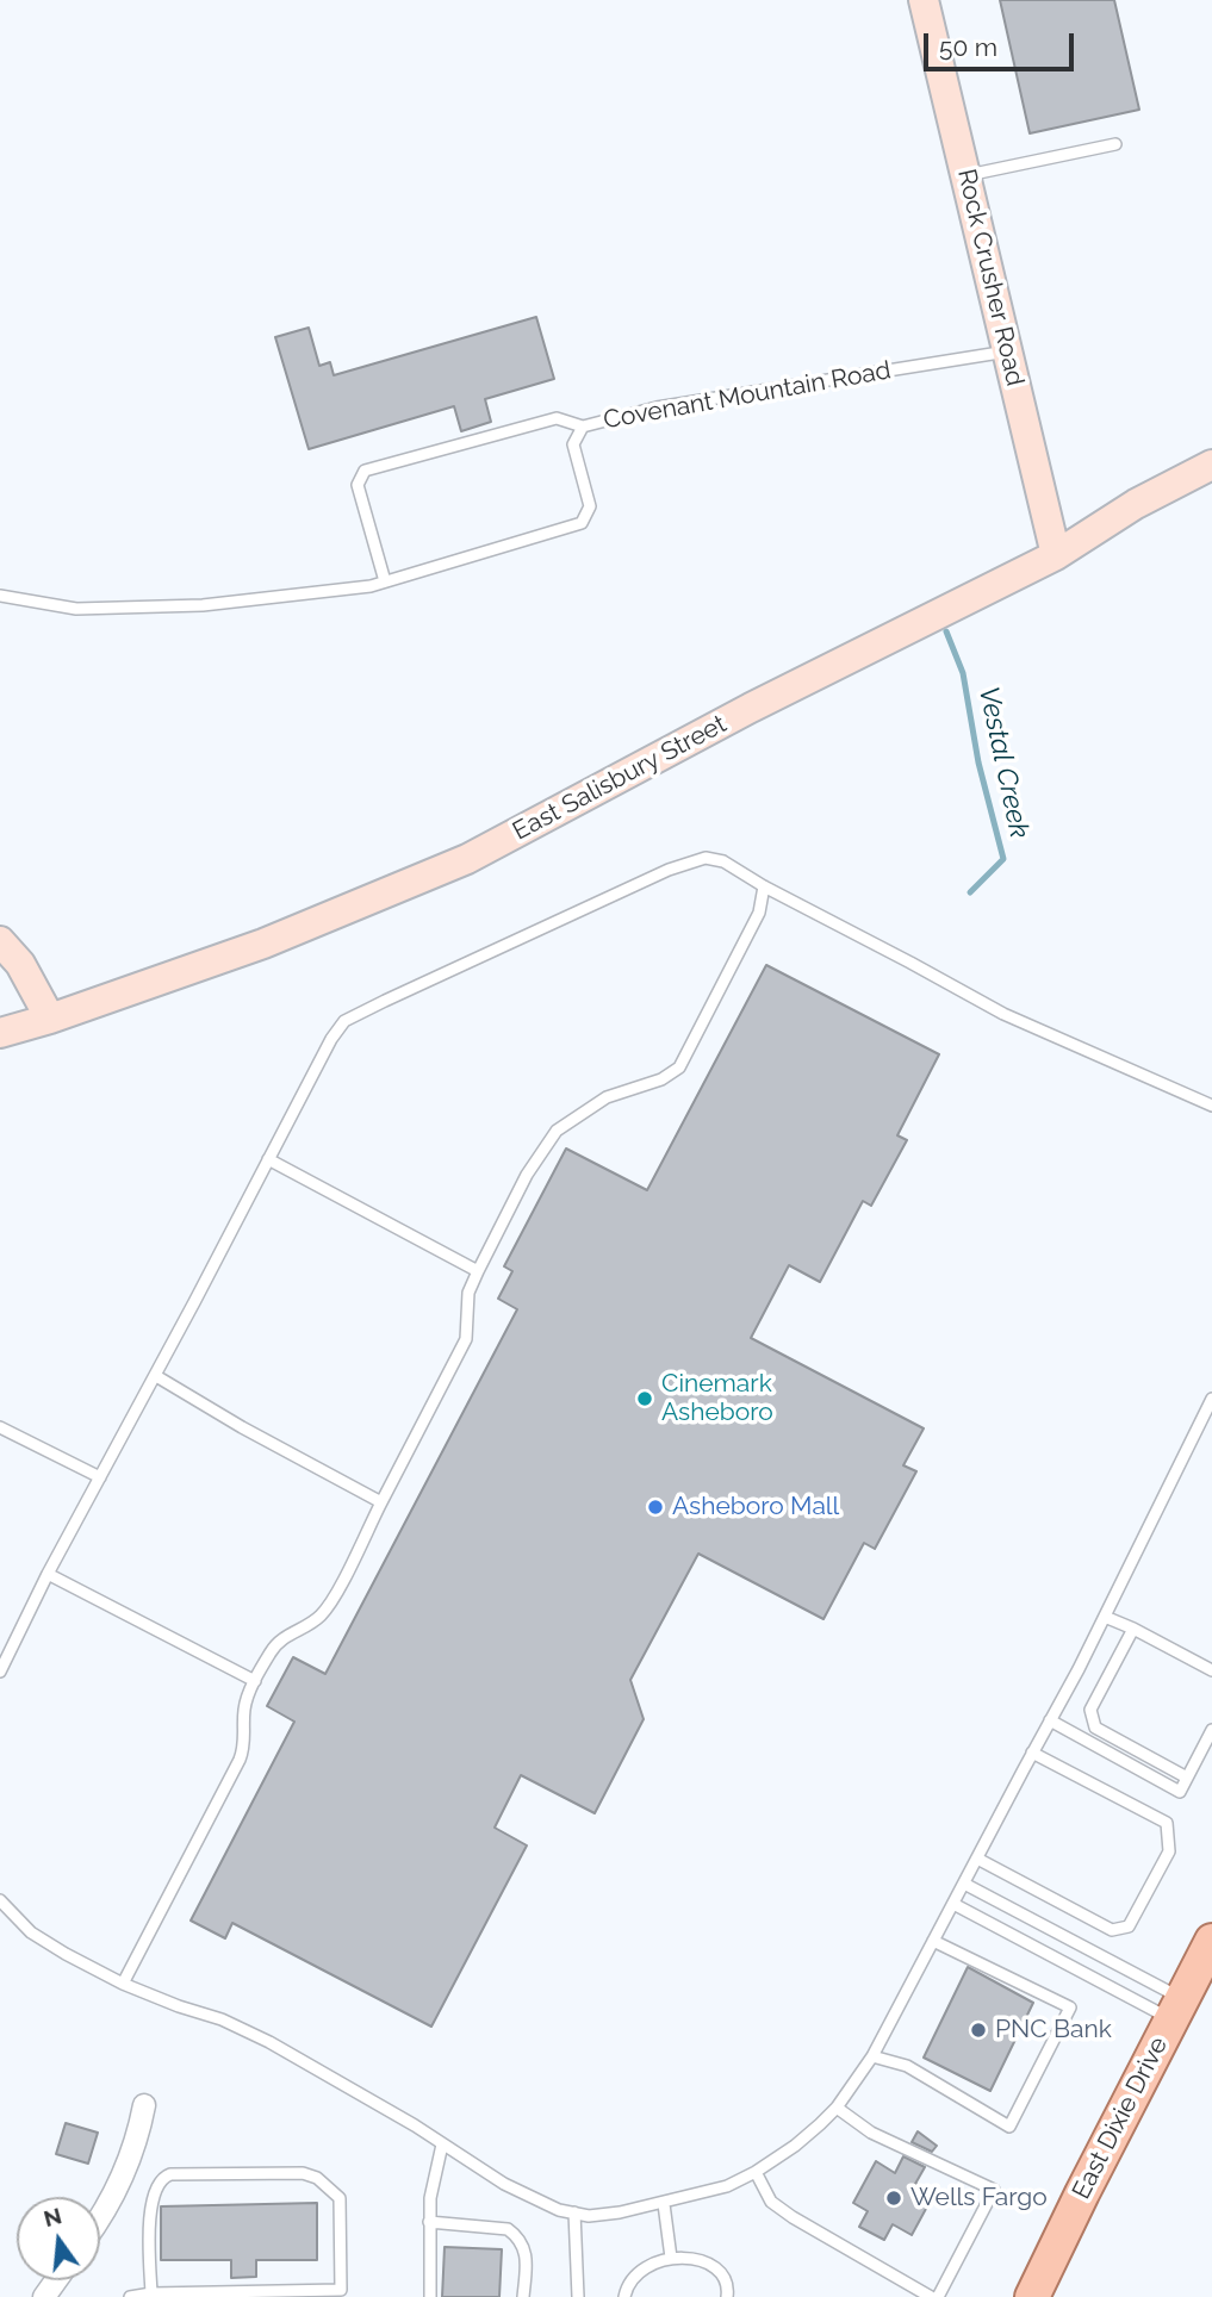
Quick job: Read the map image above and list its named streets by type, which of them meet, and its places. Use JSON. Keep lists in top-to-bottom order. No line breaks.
{"streets":{"main road":["Rock Crusher Road","East Salisbury Street","East Dixie Drive"],"lane":["Covenant Mountain Road"]},"crossings":[["Rock Crusher Road","Covenant Mountain Road"],["Rock Crusher Road","East Salisbury Street"]],"water":["Vestal Creek"],"places":["Cinemark Asheboro","Asheboro Mall","PNC Bank","Wells Fargo"],"scale_bar":"50 m","north":"top"}
